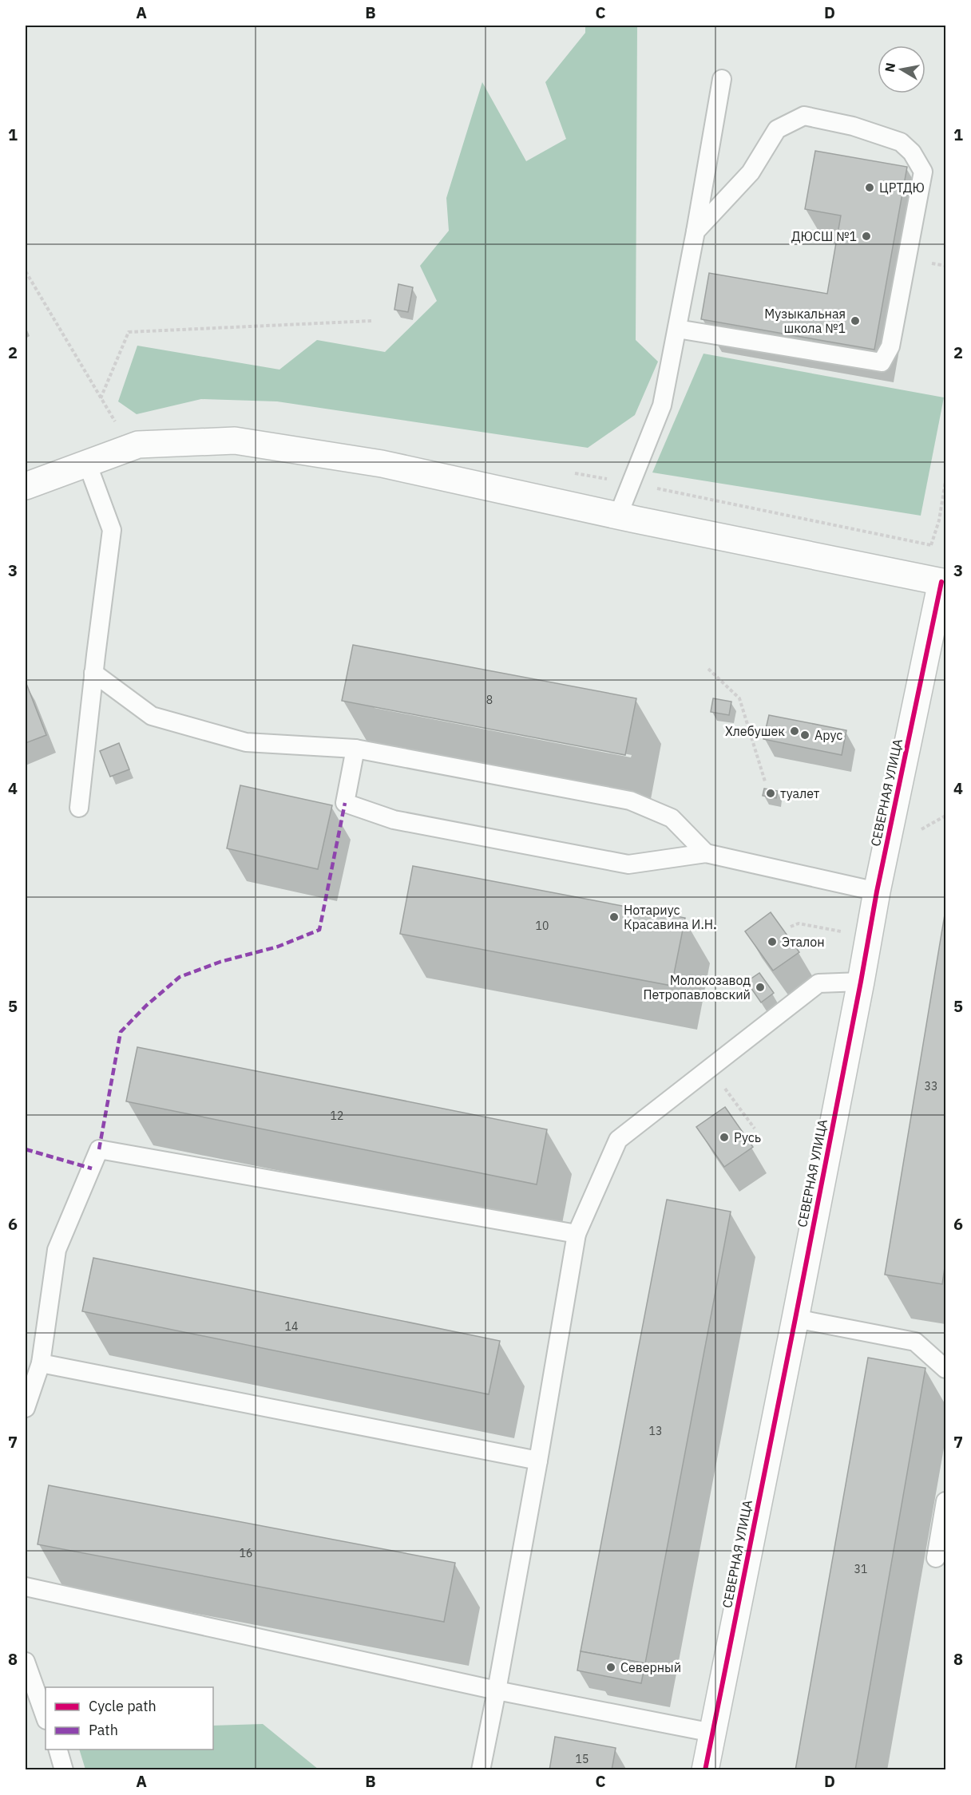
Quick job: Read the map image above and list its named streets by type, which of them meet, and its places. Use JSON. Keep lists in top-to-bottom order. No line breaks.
{"streets":{"street":["СЕВЕРНАЯ УЛИЦА"]},"places":["ЦРТДЮ","ДЮСШ №1","Музыкальная школа №1","Хлебушек","Арус","туалет","Нотариус Красавина И.Н.","Эталон","Молокозавод Петропавловский","Русь","Северный"],"house_numbers":["8","10","33","12","14","13","16","31","15"],"legend":["Cycle path","Path"],"north":"left","grid":{"columns":["A","B","C","D"],"rows":["1","2","3","4","5","6","7","8"]}}
